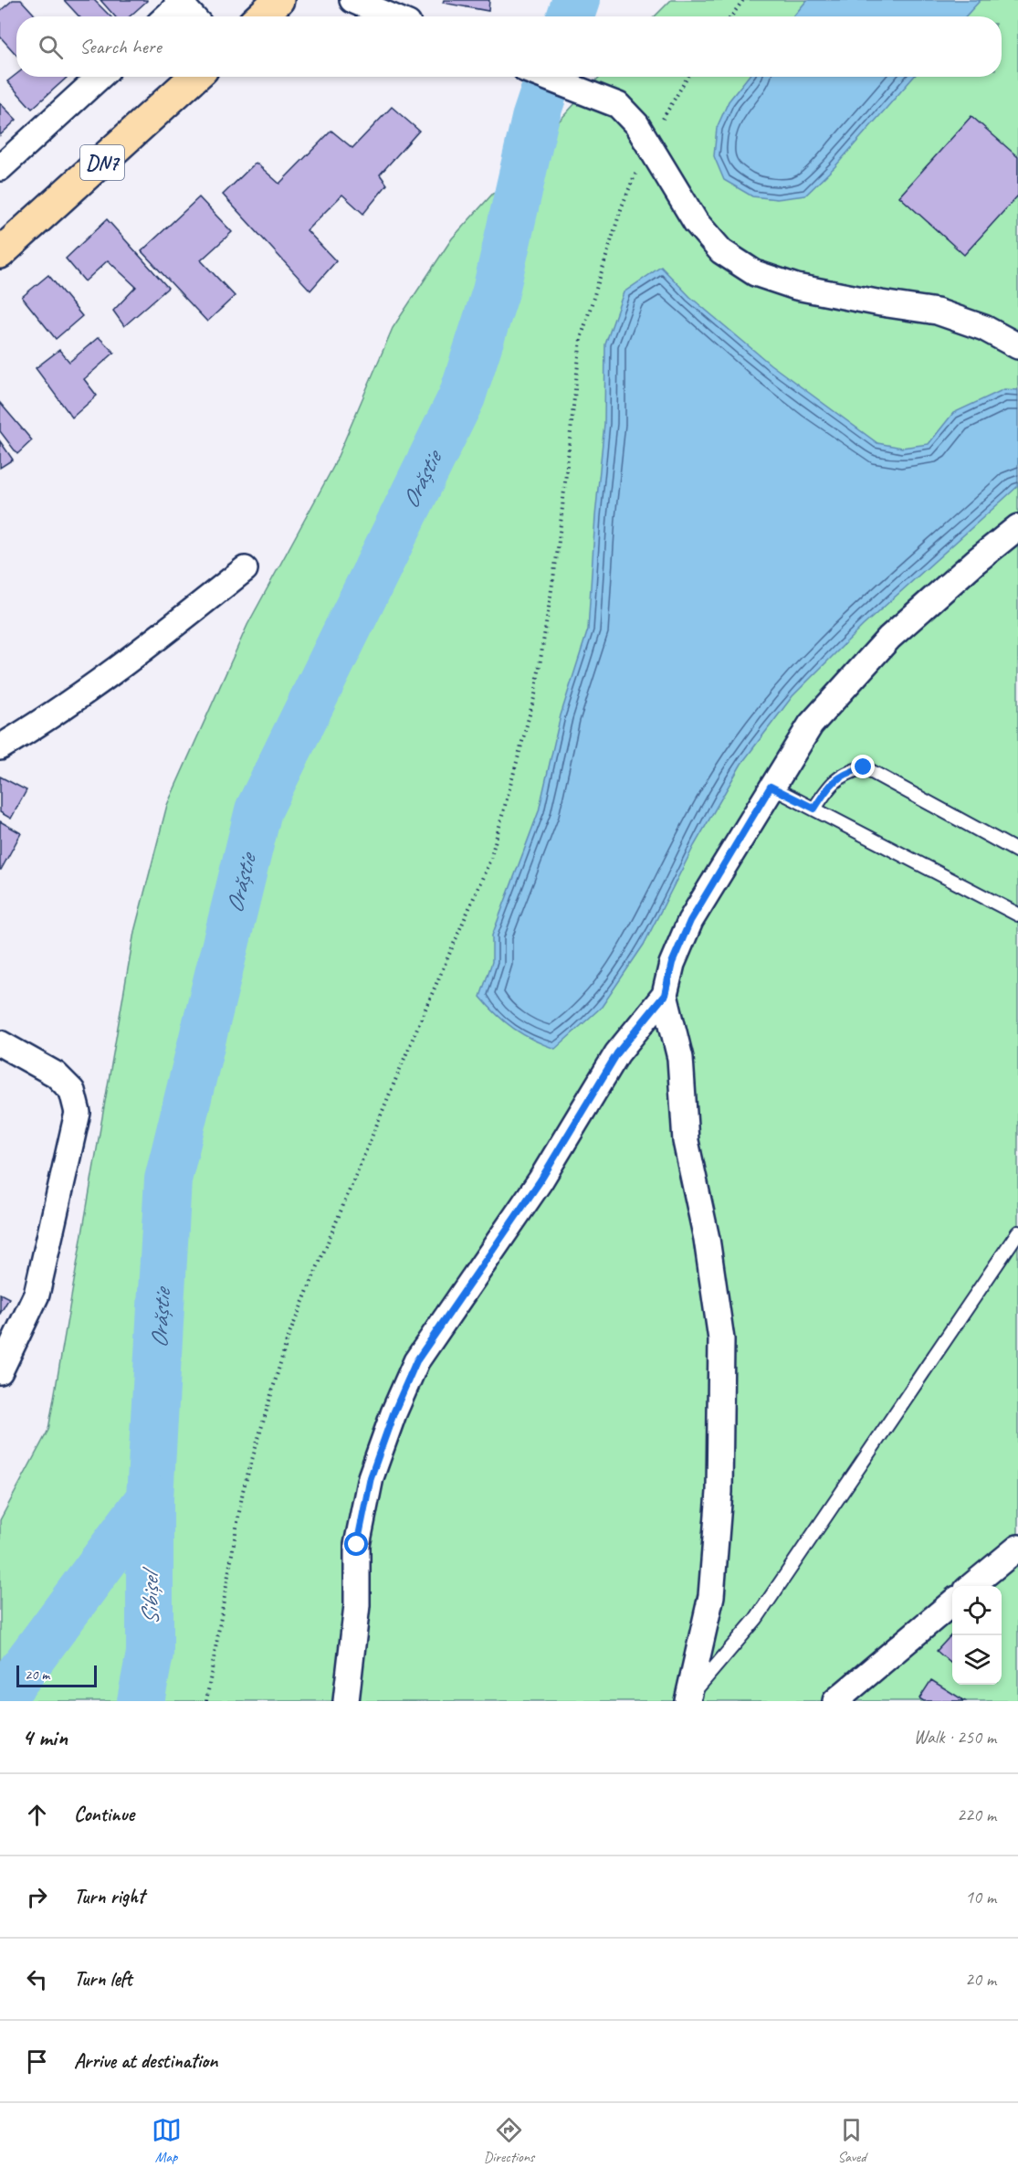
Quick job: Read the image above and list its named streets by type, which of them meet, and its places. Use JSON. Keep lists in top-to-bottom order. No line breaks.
{"streets":{"main road":["DN7"]},"water":["Orăștie","Sibișel"],"scale_bar":"20 m","page":{"search":"Search here","scale":"20 m","heading":["4 min","Walk · 250 m"],"list":[["Continue","220 m"],["Turn right","10 m"],["Turn left","20 m"],"Arrive at destination"],"nav":["Map","Directions","Saved"]}}
